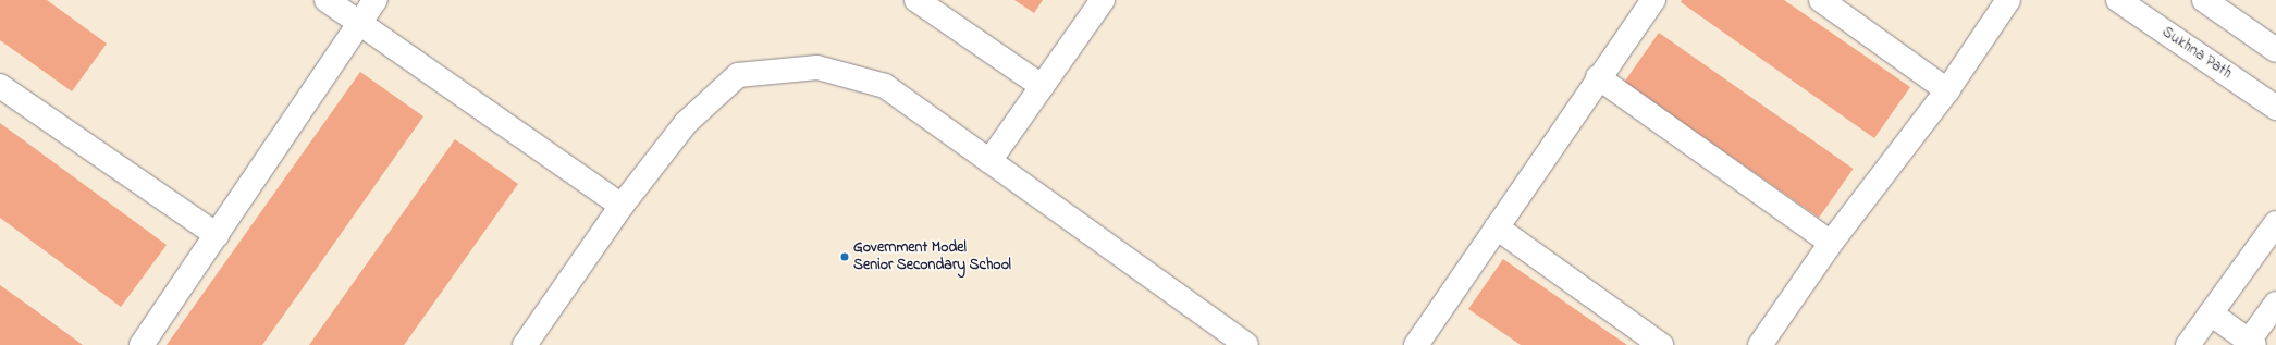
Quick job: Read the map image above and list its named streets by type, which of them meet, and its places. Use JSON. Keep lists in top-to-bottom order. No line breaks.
{"streets":{"street":["Sukhna Path"]},"places":["Government Model Senior Secondary School"]}
